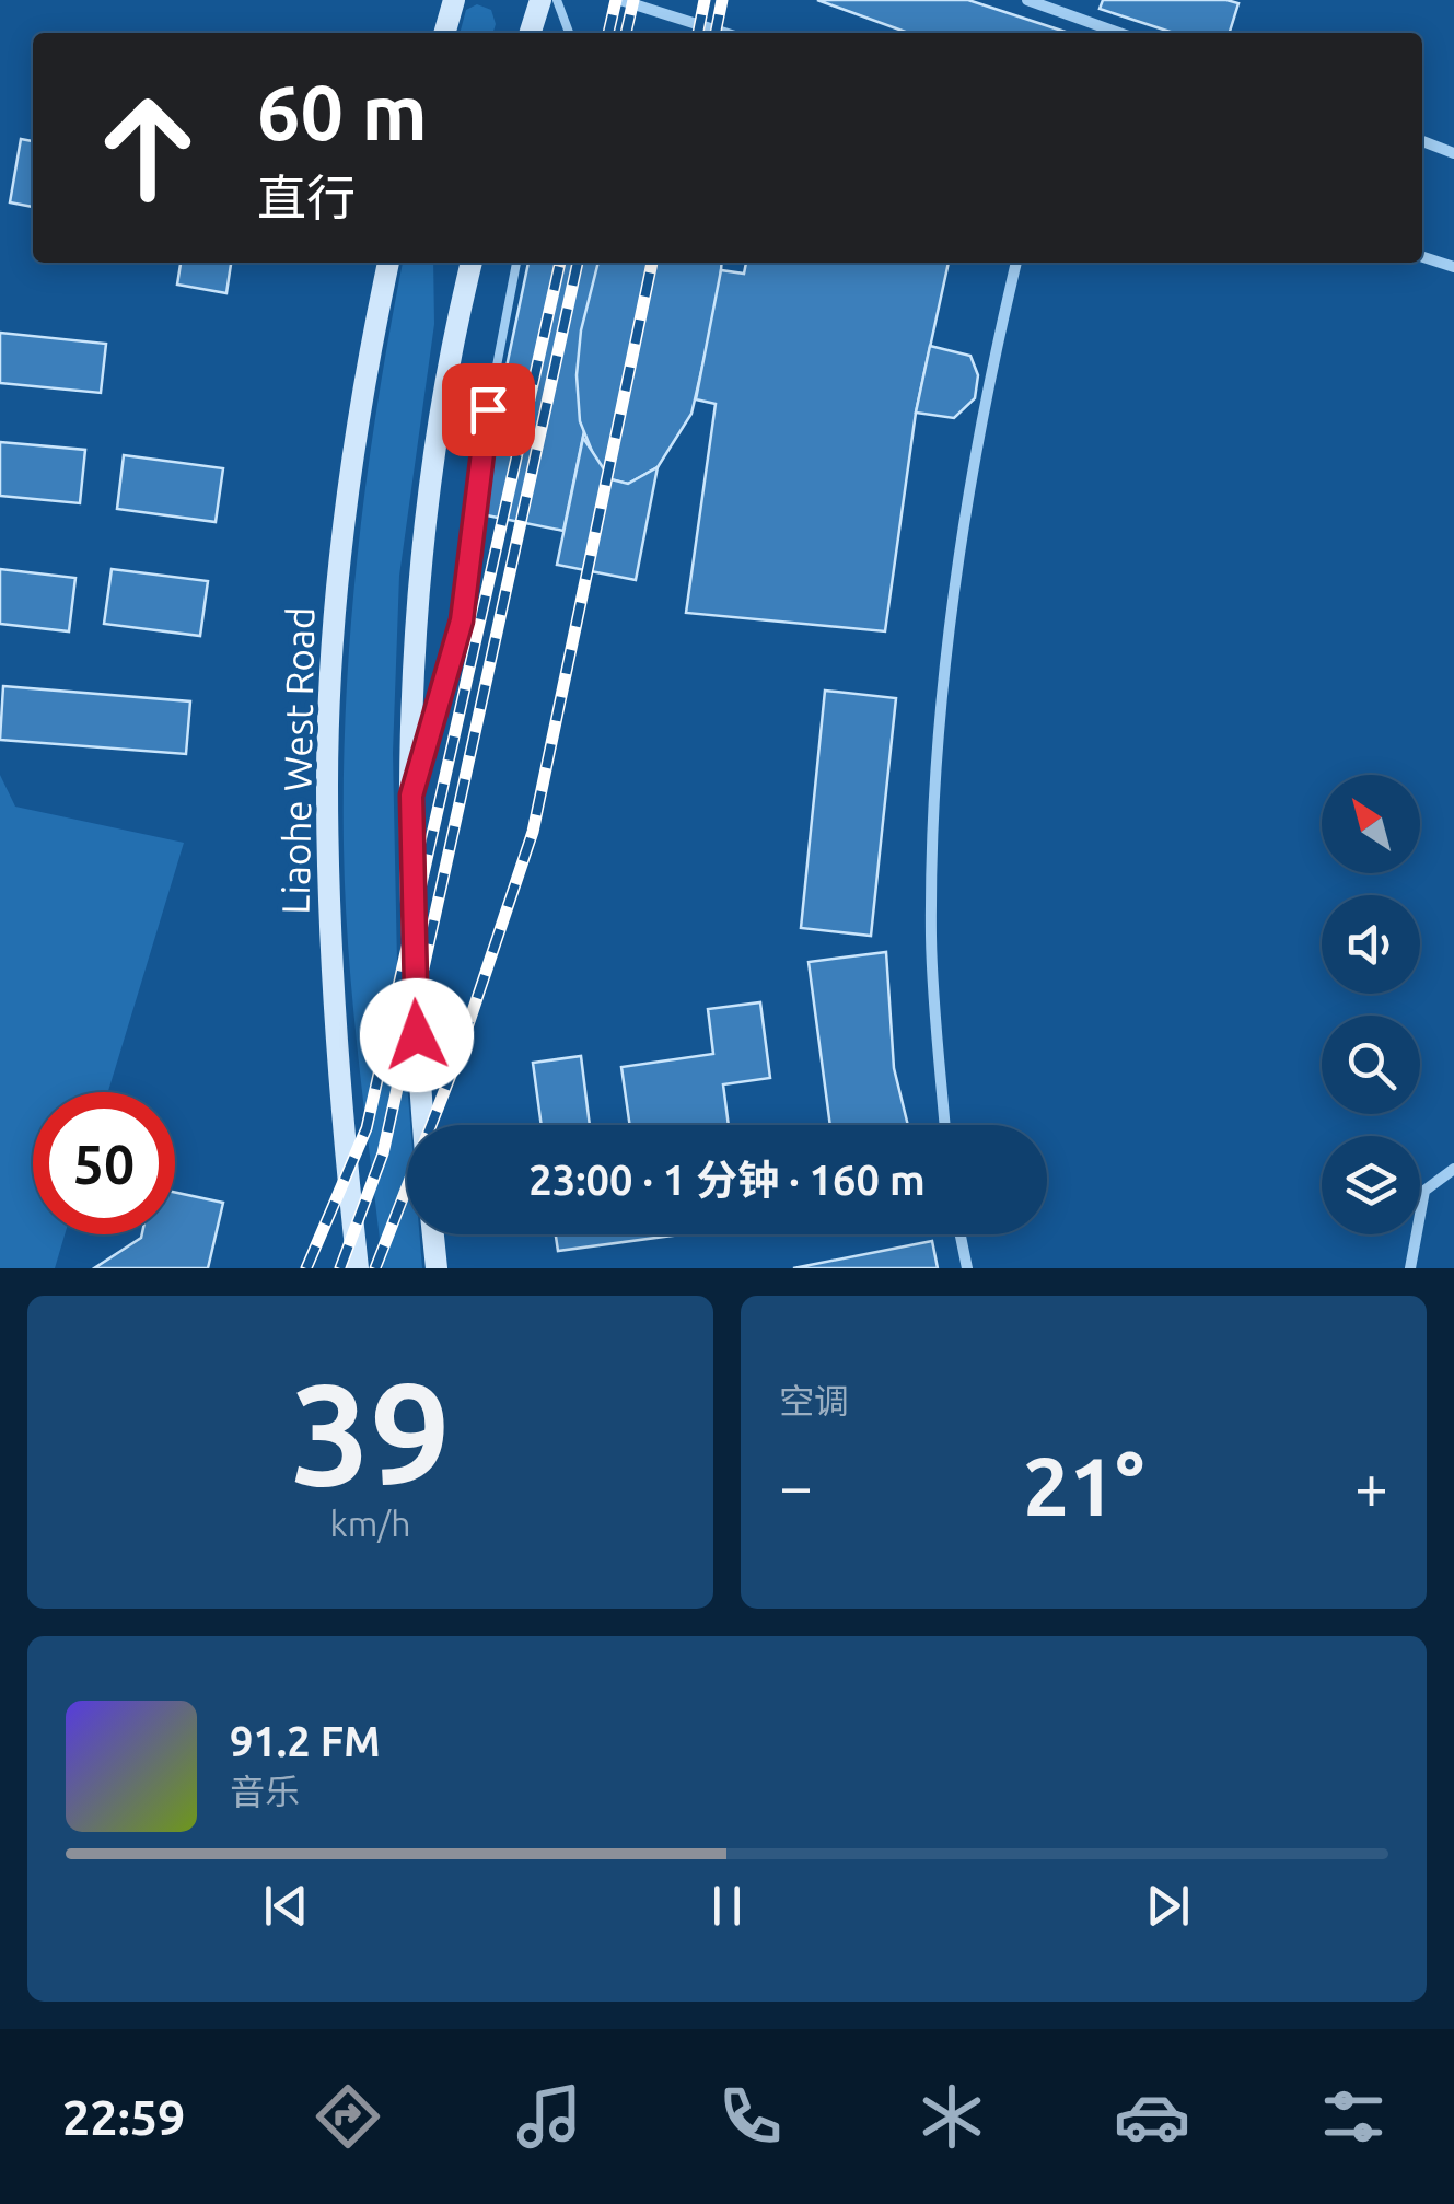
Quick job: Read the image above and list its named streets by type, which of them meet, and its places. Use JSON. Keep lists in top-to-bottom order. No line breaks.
{"streets":{"main road":["Liaohe West Road"]},"north":"top left","page":{"turn":["60 m","直行"],"limit":"50","trip":"23:00 · 1 分钟 · 160 m","tile":[["39","km/h"],"空调"],"heat":["−","21°","+"],"song":["91.2 FM","音乐"],"tabs":"22:59"}}
